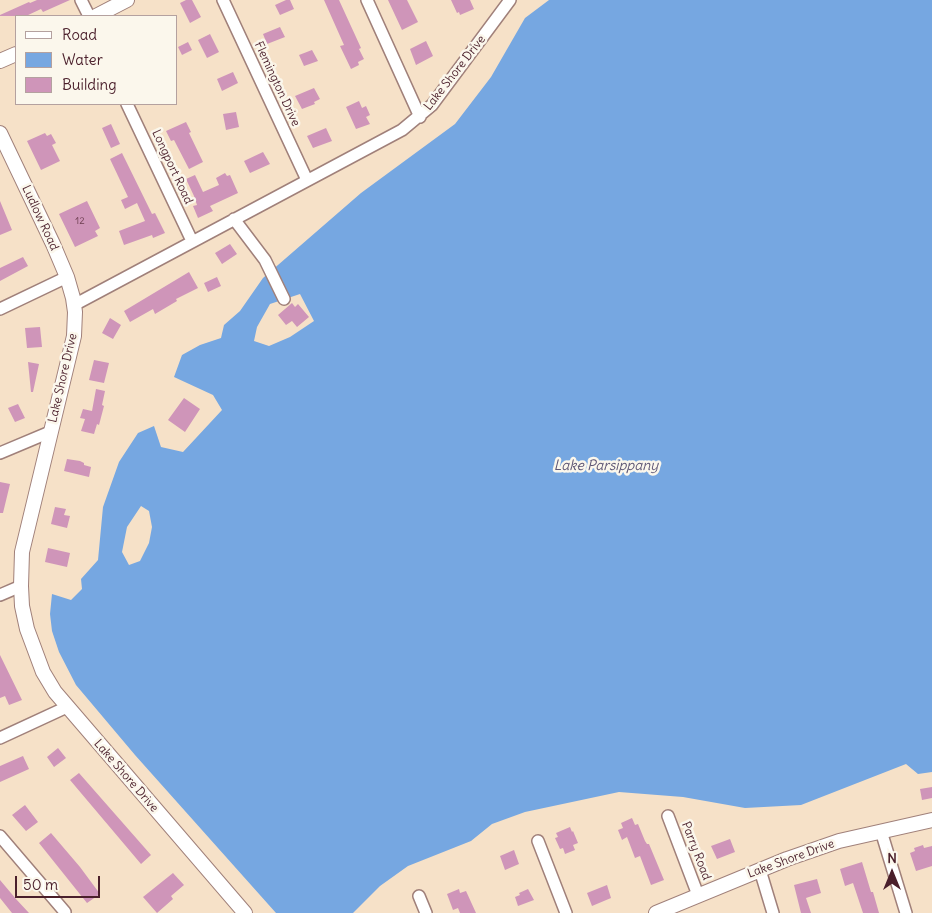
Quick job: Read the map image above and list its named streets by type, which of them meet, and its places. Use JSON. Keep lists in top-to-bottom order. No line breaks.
{"streets":{"street":["Lake Shore Drive","Flemington Drive","Longport Road","Ludlow Road","Parry Road"]},"crossings":[["Lake Shore Drive","Flemington Drive"],["Lake Shore Drive","Longport Road"],["Lake Shore Drive","Ludlow Road"],["Lake Shore Drive","Parry Road"]],"water":["Lake Parsippany"],"house_numbers":["12"],"legend":["Road","Water","Building"],"scale_bar":"50 m","north":"top"}
